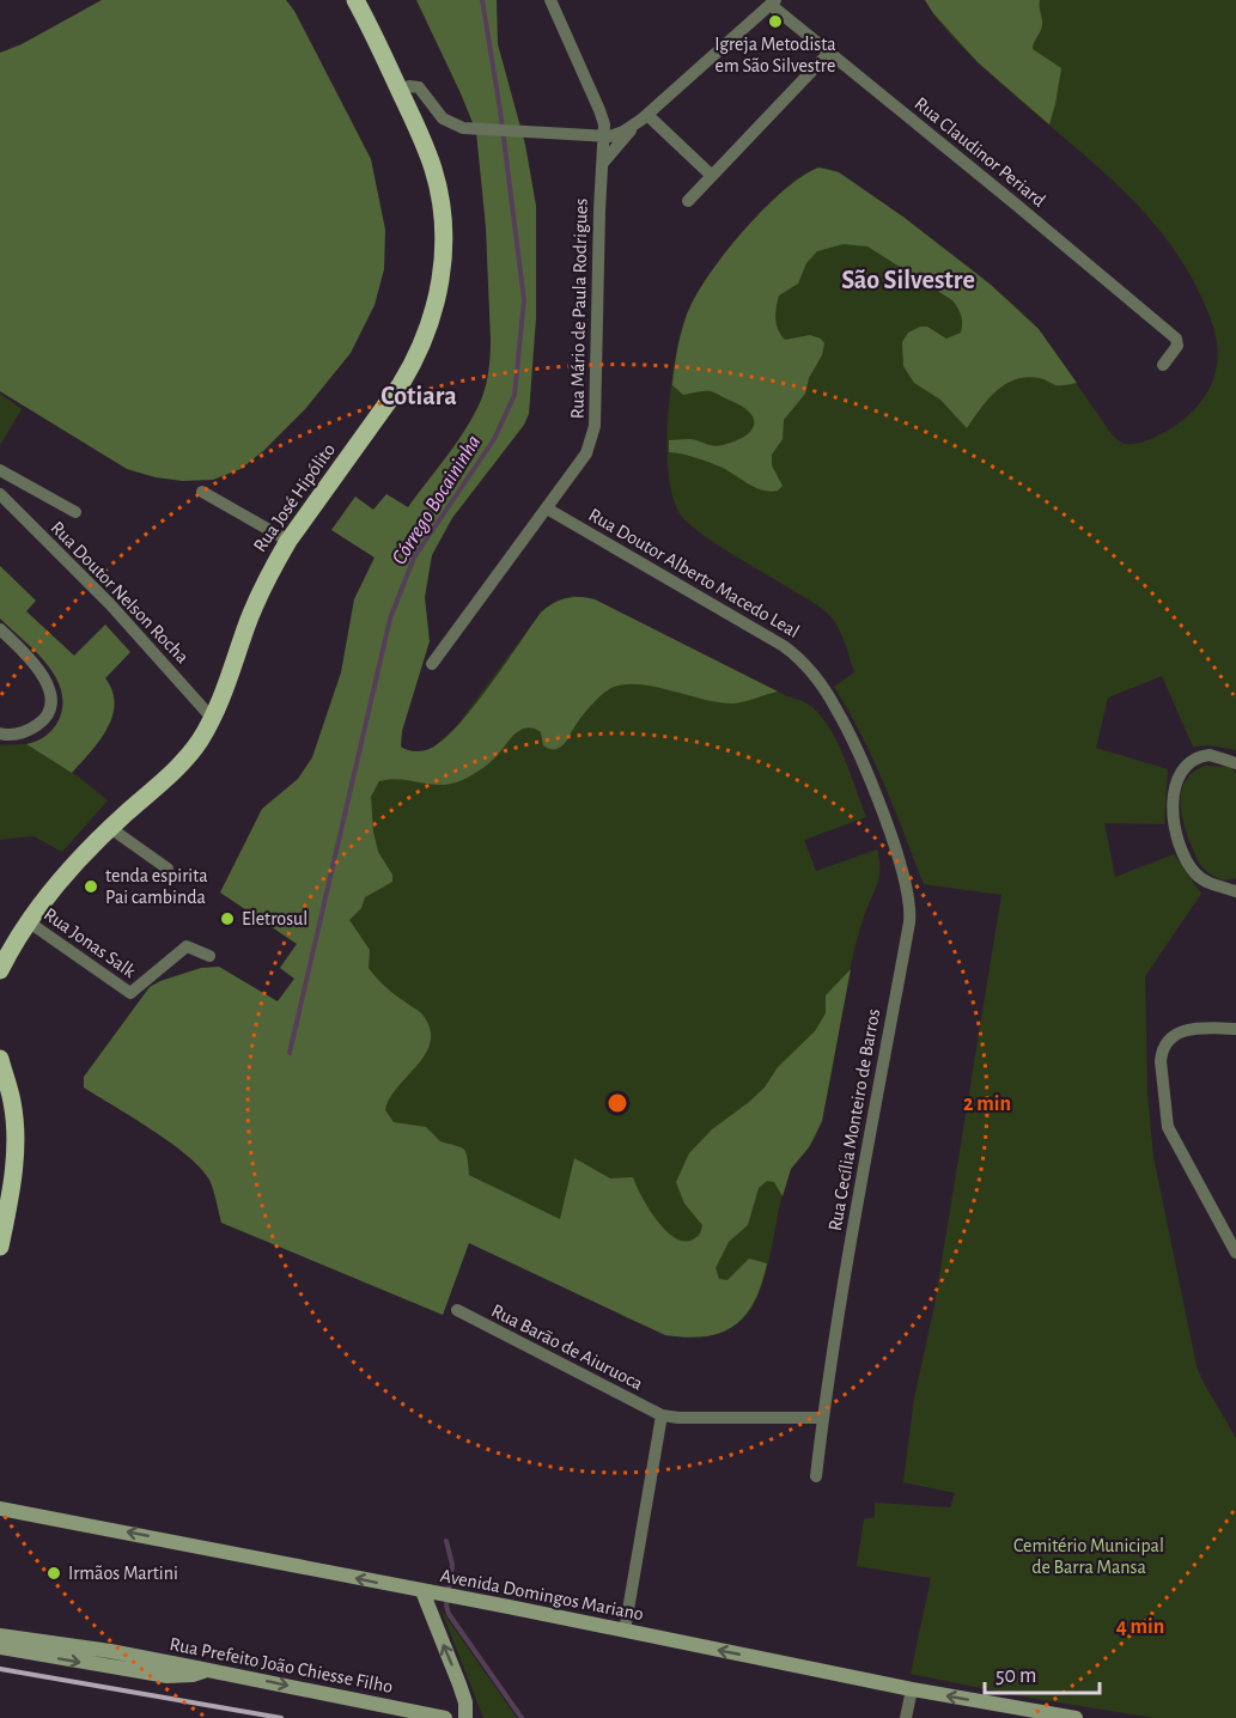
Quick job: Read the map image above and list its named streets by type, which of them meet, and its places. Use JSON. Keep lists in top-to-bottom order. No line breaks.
{"streets":{"main road":["Rua José Hipólito","Avenida Domingos Mariano","Rua Prefeito João Chiesse Filho"],"street":["Rua Claudinor Periard","Rua Mário de Paula Rodrigues","Rua Doutor Alberto Macedo Leal","Rua Doutor Nelson Rocha","Rua Jonas Salk","Rua Cecília Monteiro de Barros","Rua Barão de Aiuruoca"]},"crossings":[["Rua Mário de Paula Rodrigues","Rua Doutor Alberto Macedo Leal"],["Rua José Hipólito","Rua Doutor Nelson Rocha"],["Rua José Hipólito","Rua Jonas Salk"],["Rua Doutor Alberto Macedo Leal","Rua Cecília Monteiro de Barros"]],"one_way":["Avenida Domingos Mariano","Rua Prefeito João Chiesse Filho"],"districts":["São Silvestre","Cotiara"],"water":["Córrego Bocaininha"],"parks":["Cemitério Municipal de Barra Mansa"],"places":["Igreja Metodista em São Silvestre","tenda espirita Pai cambinda","Eletrosul","Irmãos Martini"],"scale_bar":"50 m","rings":["2 min","4 min"]}
